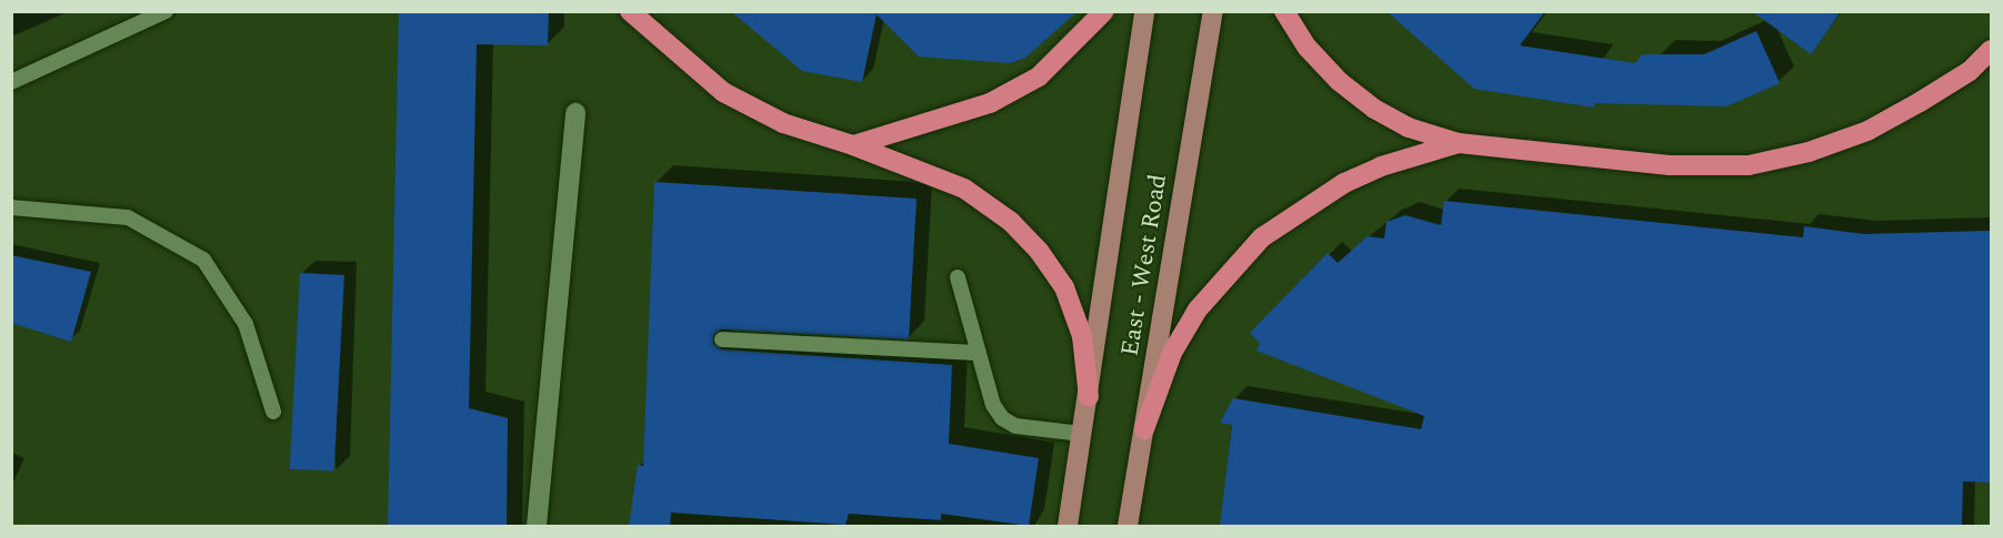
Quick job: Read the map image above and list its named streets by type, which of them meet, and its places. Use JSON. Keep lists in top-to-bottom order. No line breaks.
{"streets":{"main road":["East - West Road"]}}
